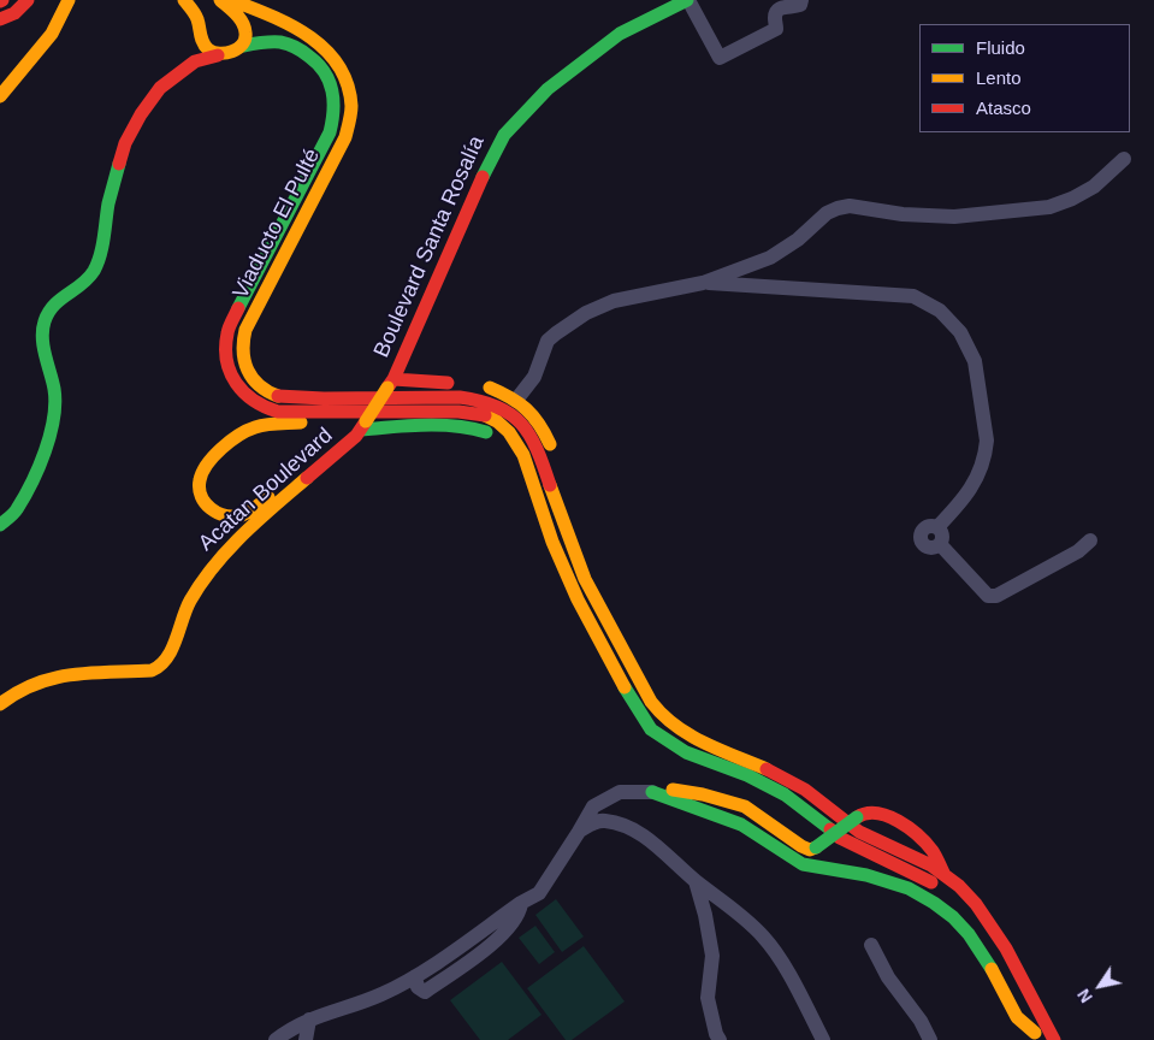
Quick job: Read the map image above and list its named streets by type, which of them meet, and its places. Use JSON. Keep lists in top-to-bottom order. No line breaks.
{"streets":{"main road":["Viaducto El Pulté","Boulevard Santa Rosalía","Acatan Boulevard"]},"crossings":[["Viaducto El Pulté","Boulevard Santa Rosalía"],["Boulevard Santa Rosalía","Acatan Boulevard"]],"legend":["Fluido","Lento","Atasco"],"north":"bottom left"}
